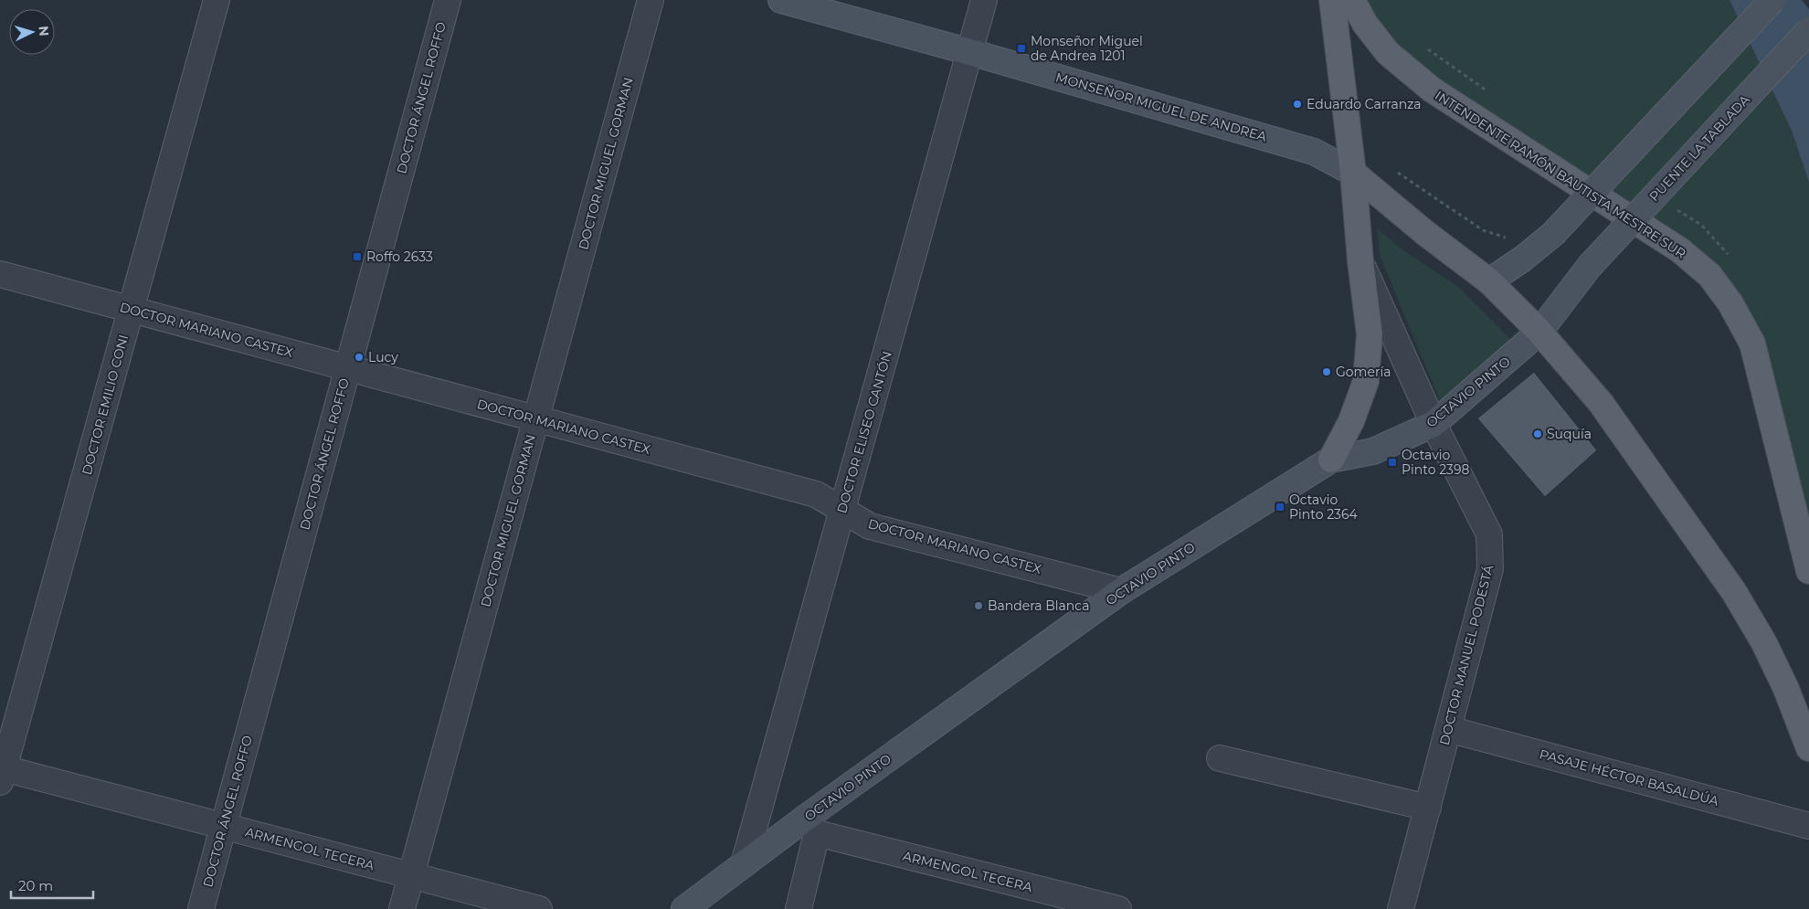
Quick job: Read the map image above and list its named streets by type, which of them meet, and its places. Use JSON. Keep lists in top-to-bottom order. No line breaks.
{"streets":{"main road":["MONSEÑOR MIGUEL DE ANDREA","PUENTE LA TABLADA","INTENDENTE RAMÓN BAUTISTA MESTRE SUR","OCTAVIO PINTO"],"street":["DOCTOR ÁNGEL ROFFO","DOCTOR MIGUEL GORMAN","DOCTOR MARIANO CASTEX","DOCTOR EMILIO CONI","DOCTOR ELISEO CANTÓN","DOCTOR MANUEL PODESTÁ","PASAJE HÉCTOR BASALDÚA","ARMENGOL TECERA"]},"crossings":[["DOCTOR ÁNGEL ROFFO","DOCTOR MARIANO CASTEX"],["DOCTOR ÁNGEL ROFFO","ARMENGOL TECERA"],["MONSEÑOR MIGUEL DE ANDREA","DOCTOR ELISEO CANTÓN"],["PUENTE LA TABLADA","OCTAVIO PINTO"],["DOCTOR MIGUEL GORMAN","DOCTOR MARIANO CASTEX"],["DOCTOR MIGUEL GORMAN","ARMENGOL TECERA"],["DOCTOR MARIANO CASTEX","OCTAVIO PINTO"],["DOCTOR MARIANO CASTEX","DOCTOR EMILIO CONI"],["DOCTOR MARIANO CASTEX","DOCTOR ELISEO CANTÓN"],["OCTAVIO PINTO","DOCTOR ELISEO CANTÓN"],["OCTAVIO PINTO","DOCTOR MANUEL PODESTÁ"],["OCTAVIO PINTO","ARMENGOL TECERA"],["DOCTOR EMILIO CONI","ARMENGOL TECERA"],["DOCTOR MANUEL PODESTÁ","PASAJE HÉCTOR BASALDÚA"]],"places":{"transit":["Monseñor Miguel de Andrea 1201","Roffo 2633","Octavio Pinto 2398","Octavio Pinto 2364"],"other":["Eduardo Carranza","Lucy","Gomería","Suquía","Bandera Blanca"]},"scale_bar":"20 m","north":"right"}
